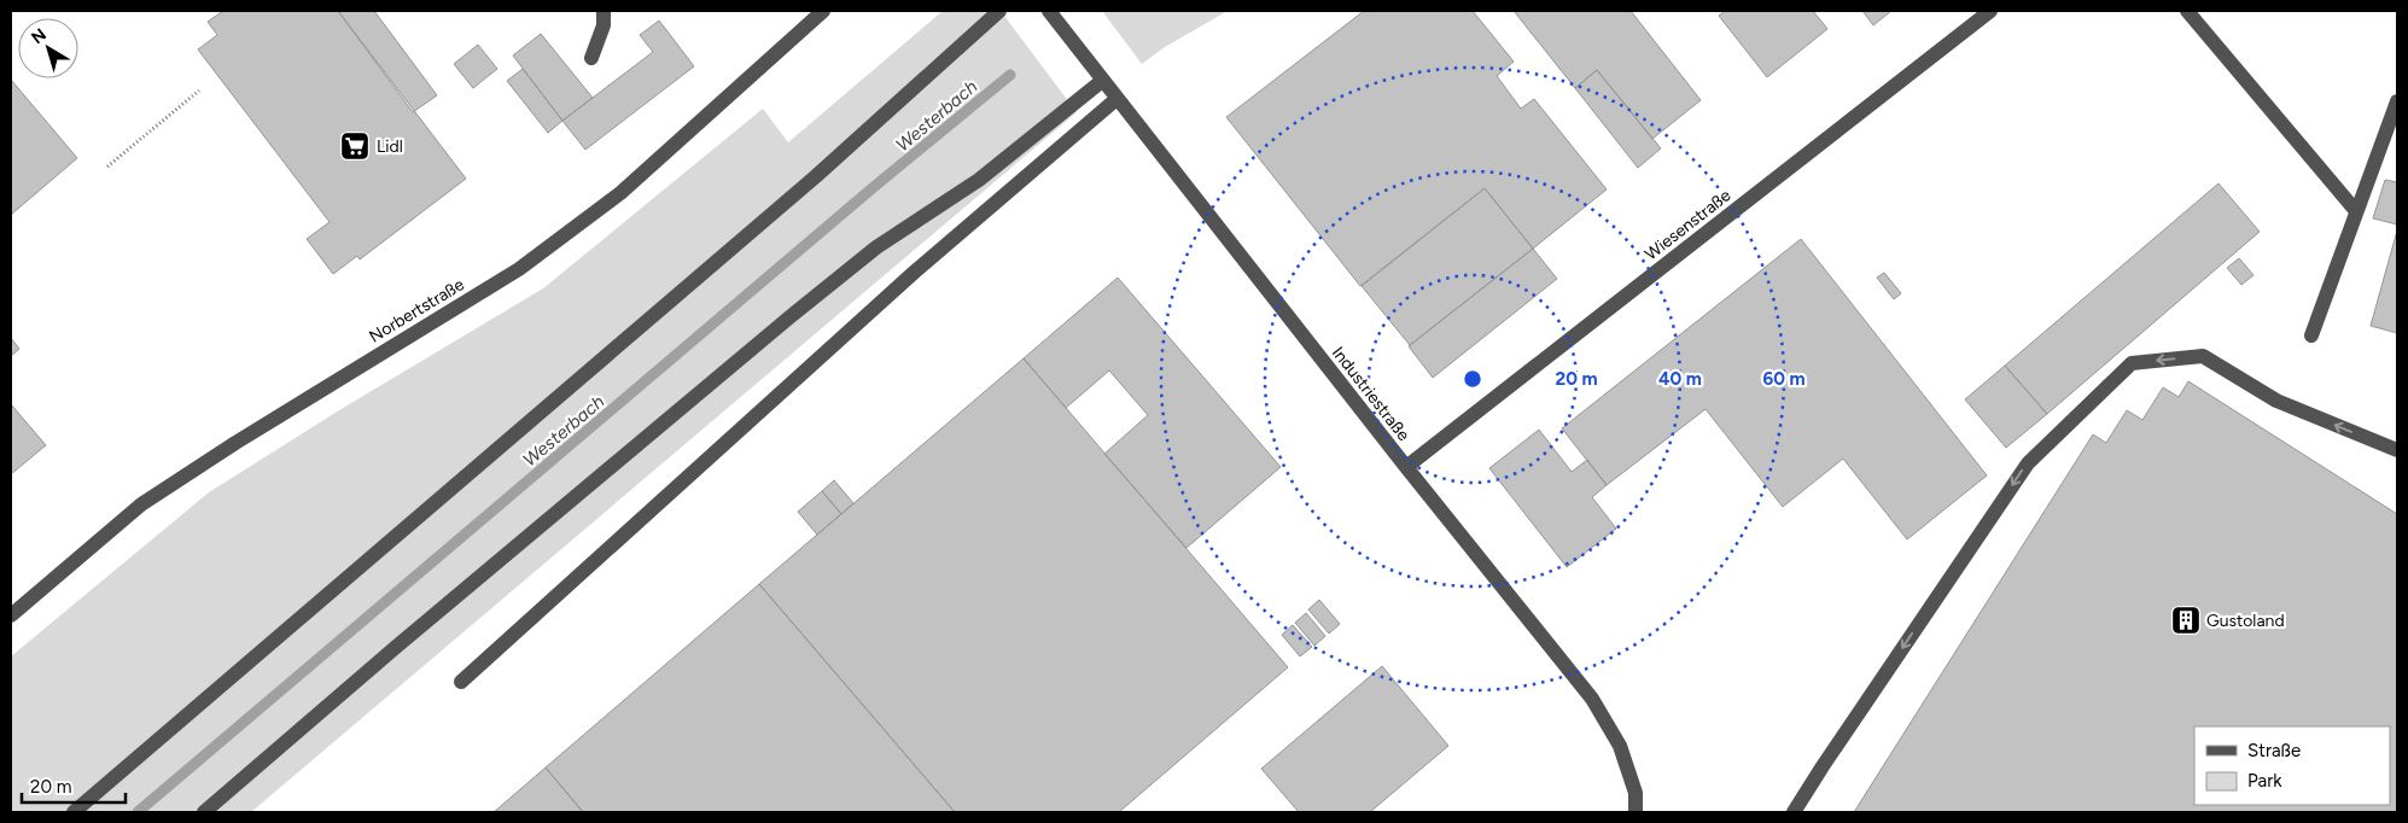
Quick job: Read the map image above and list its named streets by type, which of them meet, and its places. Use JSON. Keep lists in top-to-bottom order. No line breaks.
{"streets":{"street":["Wiesenstraße","Norbertstraße","Industriestraße"]},"crossings":[["Wiesenstraße","Industriestraße"]],"water":["Westerbach"],"places":{"supermarket":["Lidl"],"building":["Gustoland"]},"legend":["Straße","Park"],"scale_bar":"20 m","north":"top left","rings":["20 m","40 m","60 m"]}
